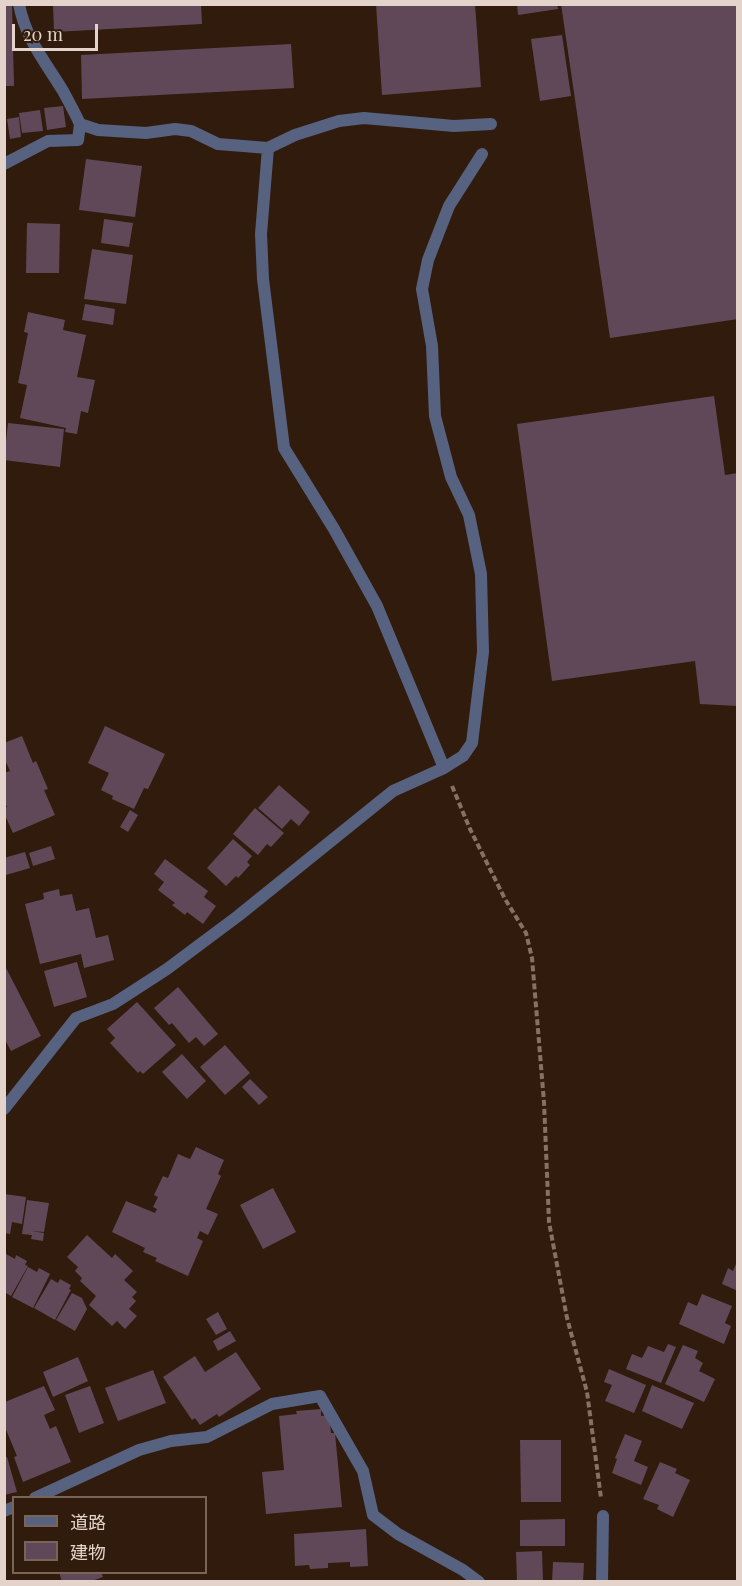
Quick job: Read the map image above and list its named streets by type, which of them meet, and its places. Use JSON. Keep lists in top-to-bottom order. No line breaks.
{"legend":["道路","建物"],"scale_bar":"20 m"}
